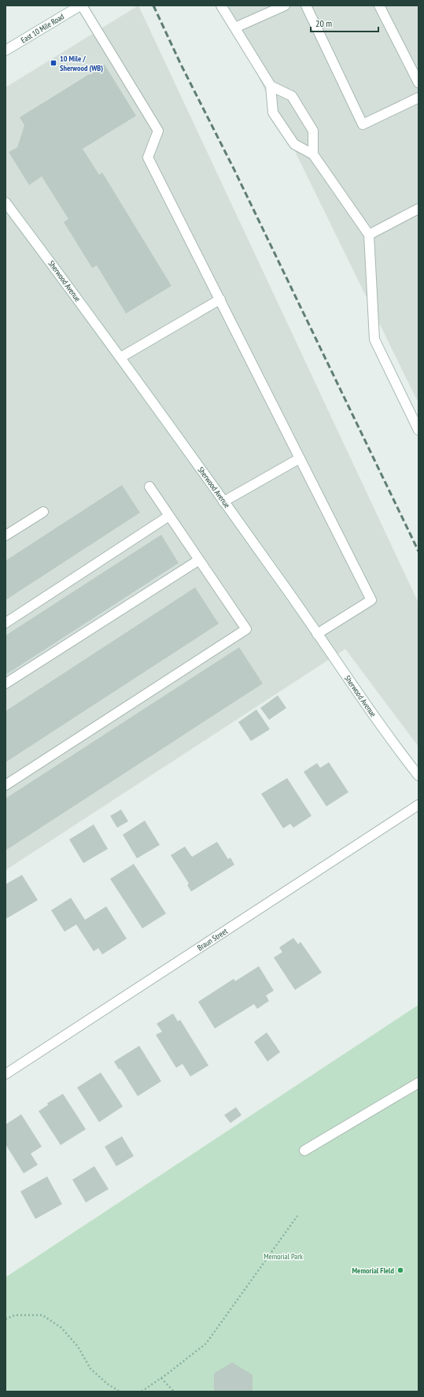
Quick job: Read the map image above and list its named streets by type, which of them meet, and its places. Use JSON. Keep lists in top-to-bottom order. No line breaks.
{"streets":{"street":["East 10 Mile Road","Sherwood Avenue","Braun Street"]},"parks":["Memorial Park"],"places":{"transit":["10 Mile / Sherwood (WB)"],"other":["Memorial FIeld"]},"scale_bar":"20 m"}
